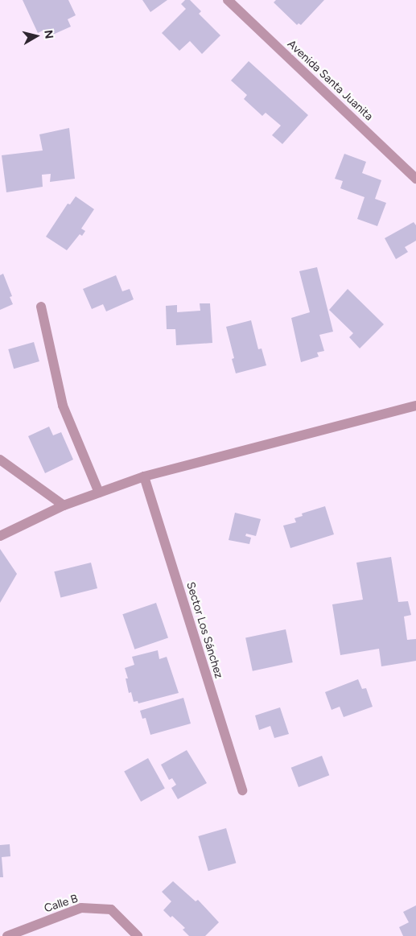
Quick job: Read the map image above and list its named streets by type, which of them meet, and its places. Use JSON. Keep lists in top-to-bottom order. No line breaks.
{"streets":{"street":["Avenida Santa Juanita","Sector Los Sánchez","Calle B"]},"north":"right"}
